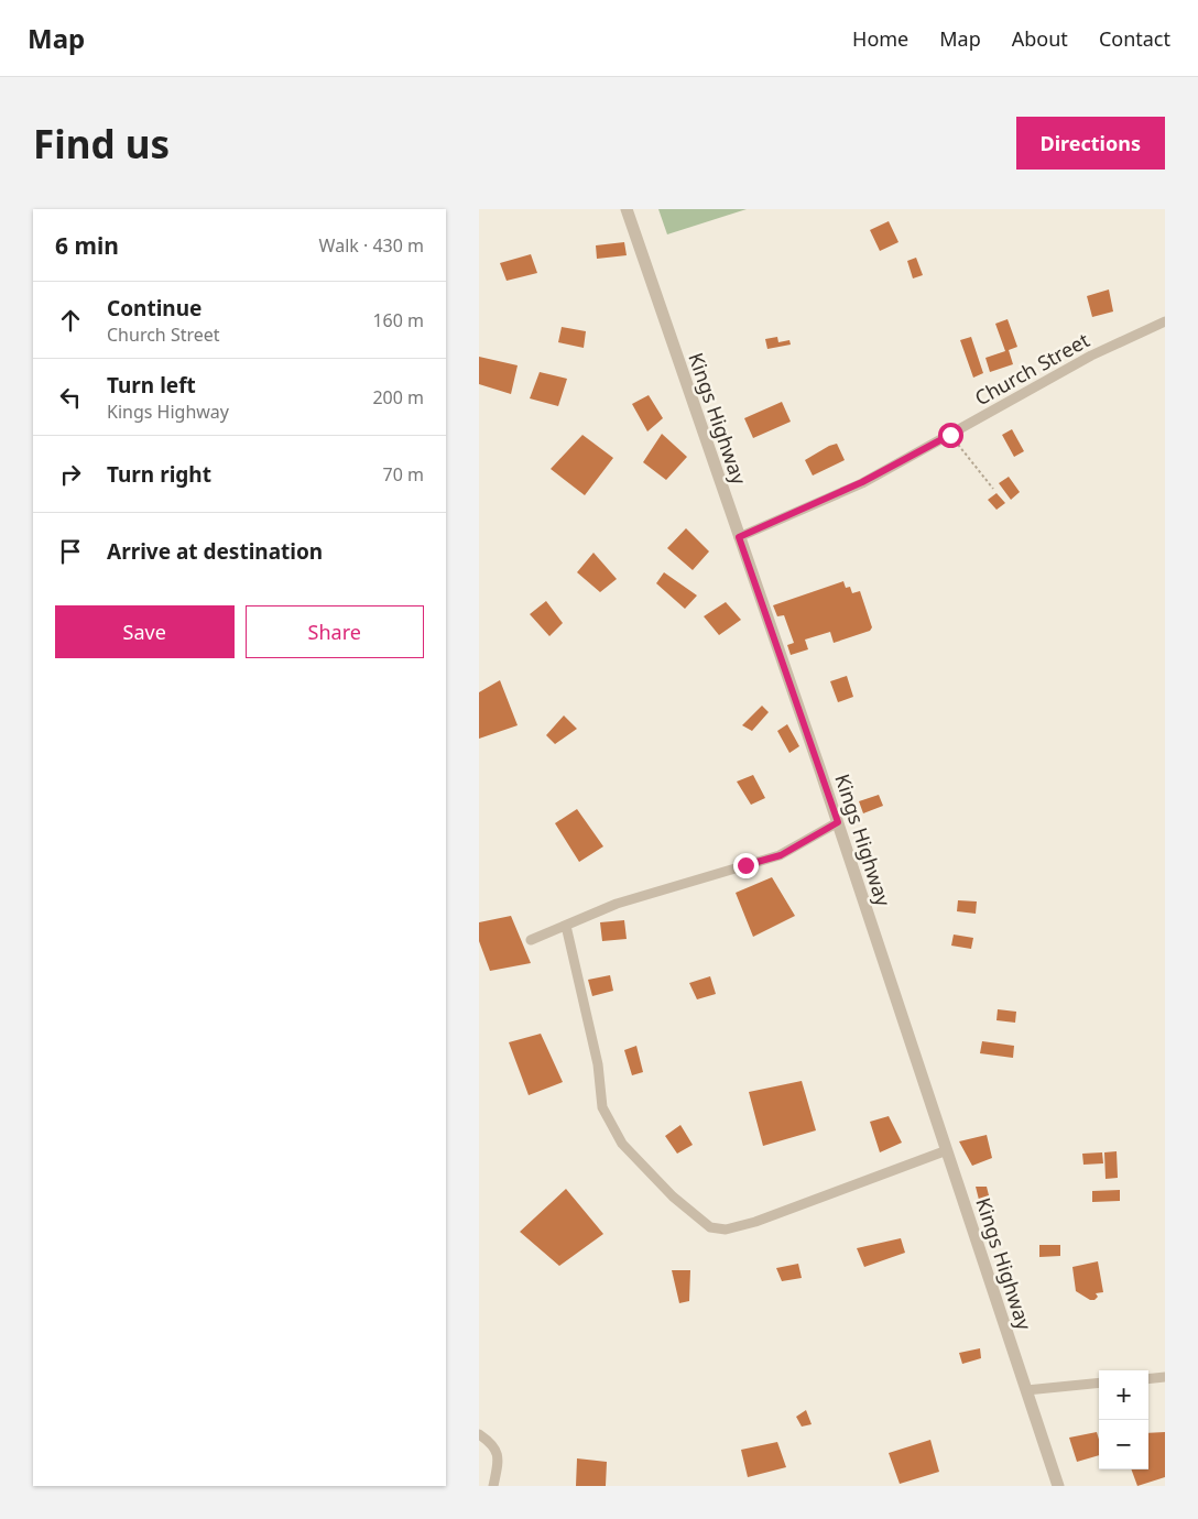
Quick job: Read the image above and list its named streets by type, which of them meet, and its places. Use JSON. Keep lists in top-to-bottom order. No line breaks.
{"streets":{"street":["Church Street","Kings Highway"]},"crossings":[["Church Street","Kings Highway"]],"page":{"header":"Map","nav":["Home","Map","About","Contact"],"buttons":["Directions",["Save","Share"]],"title":"Find us","heading":["6 min","Walk · 430 m"],"list":[["Continue","Church Street","160 m"],["Turn left","Kings Highway","200 m"],["Turn right","70 m"],"Arrive at destination"],"map_buttons":["+","−"]}}
